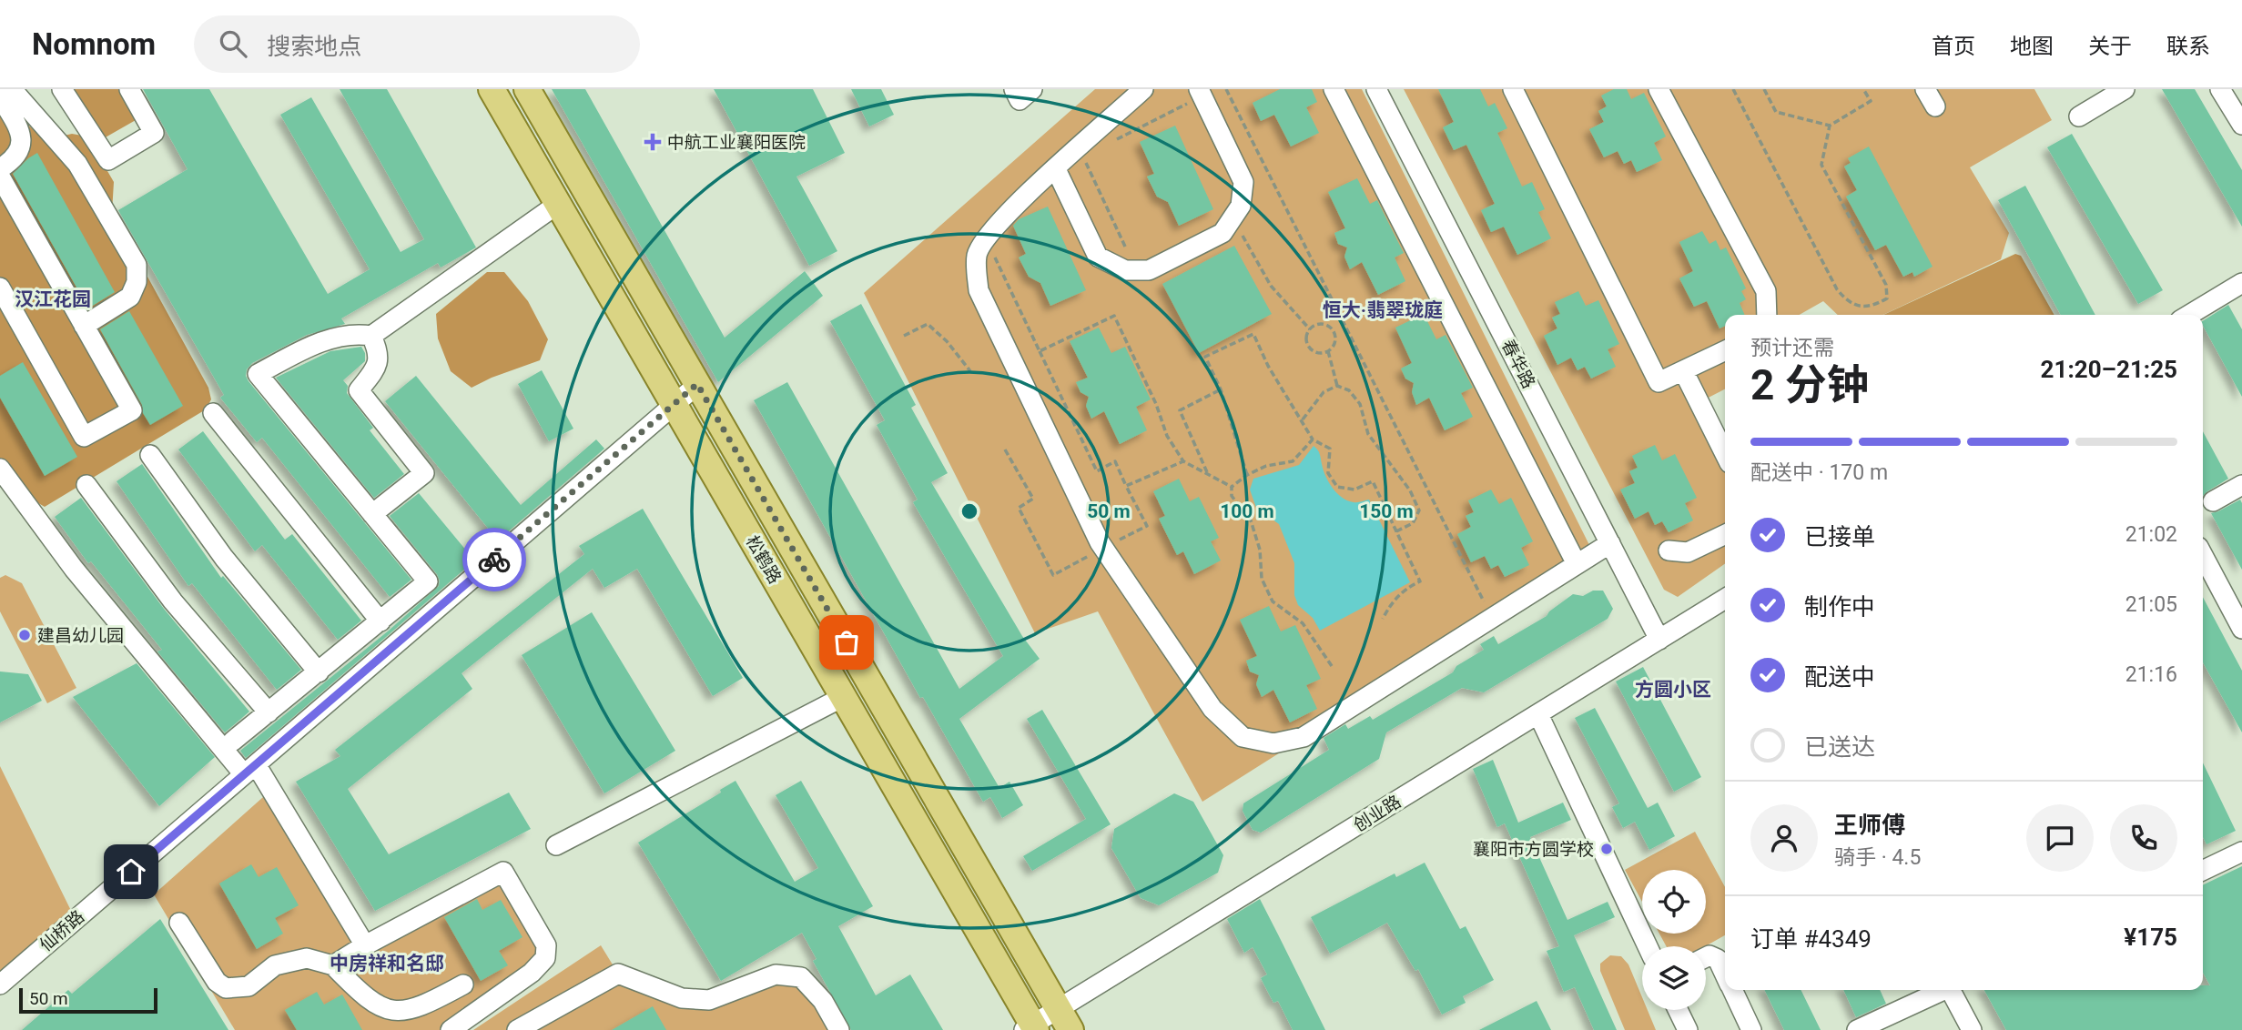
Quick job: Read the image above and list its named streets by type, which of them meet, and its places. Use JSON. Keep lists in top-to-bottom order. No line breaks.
{"streets":{"main road":["松鹤路"],"street":["春华路","创业路","仙桥路"]},"crossings":[["春华路","创业路"],["松鹤路","创业路"],["松鹤路","仙桥路"]],"districts":["汉江花园","恒大·翡翠珑庭","方圆小区","中房祥和名邸"],"places":{"health":["中航工业襄阳医院"],"other":["建昌幼儿园","襄阳市方圆学校"]},"scale_bar":"50 m","page":{"header":"Nomnom","search":"搜索地点","nav":["首页","地图","关于","联系"],"heading":["2 分钟","预计还需","21:20–21:25"],"panel":["王师傅","骑手 · 4.5","订单 #4349","¥175"],"bar":"配送中 · 170 m","list":[["已接单","21:02"],["制作中","21:05"],["配送中","21:16"],"已送达"],"scale":"50 m"},"rings":["50 m","100 m","150 m"]}
